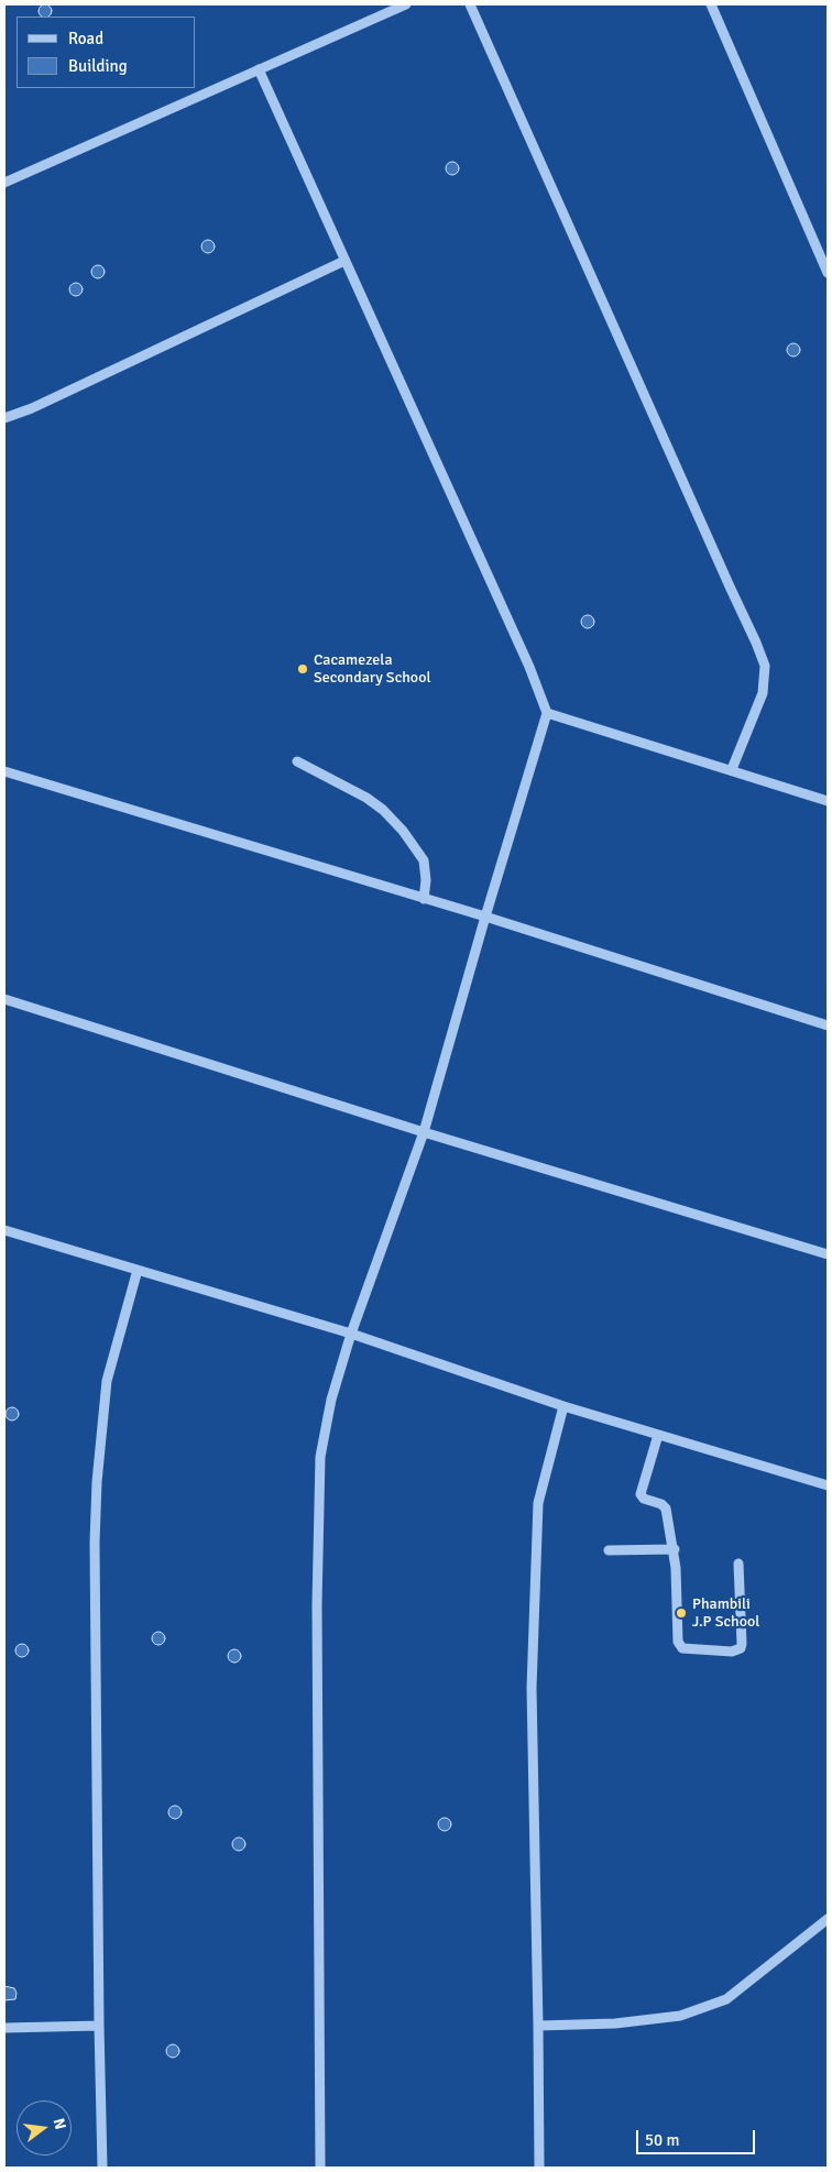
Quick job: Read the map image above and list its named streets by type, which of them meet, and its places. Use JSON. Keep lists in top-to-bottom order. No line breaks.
{"places":["Cacamezela Secondary School","Phambili J.P School"],"legend":["Road","Building"],"scale_bar":"50 m","north":"right"}
